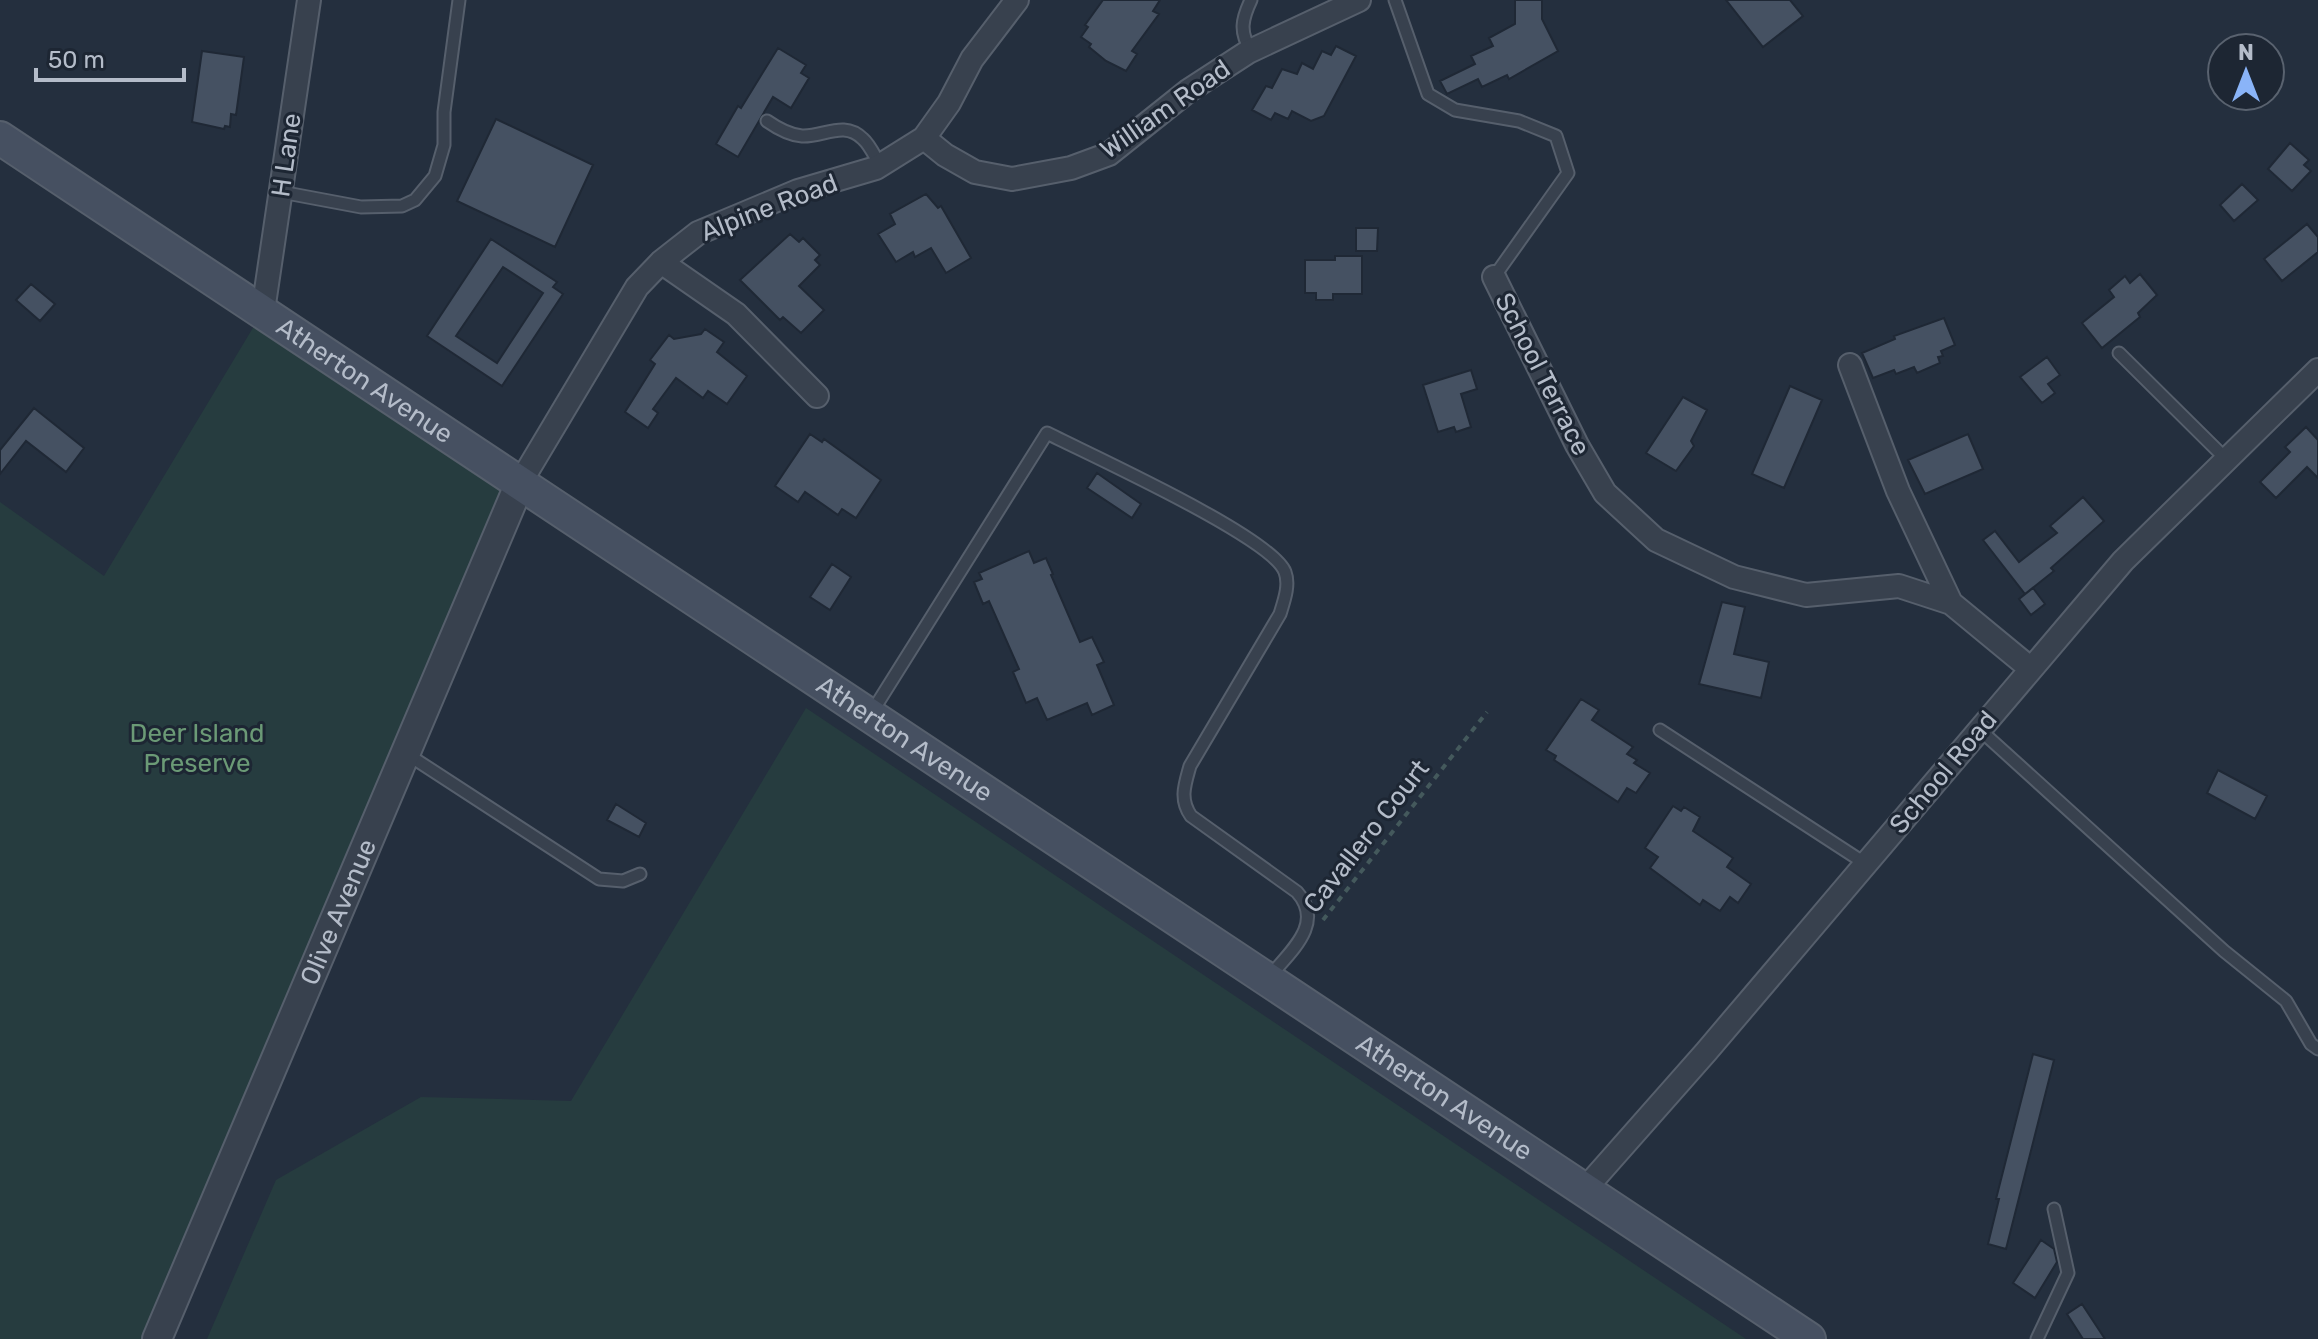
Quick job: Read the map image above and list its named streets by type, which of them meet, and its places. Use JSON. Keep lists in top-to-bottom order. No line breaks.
{"streets":{"main road":["Atherton Avenue"],"street":["William Road","H Lane","Alpine Road","School Terrace","School Road","Olive Avenue"],"path":["Cavallero Court"]},"crossings":[["William Road","Alpine Road"],["H Lane","Atherton Avenue"],["Alpine Road","Atherton Avenue"],["Alpine Road","Olive Avenue"],["School Terrace","School Road"],["Atherton Avenue","School Road"],["Atherton Avenue","Olive Avenue"]],"parks":["Deer Island Preserve"],"scale_bar":"50 m","north":"top"}
